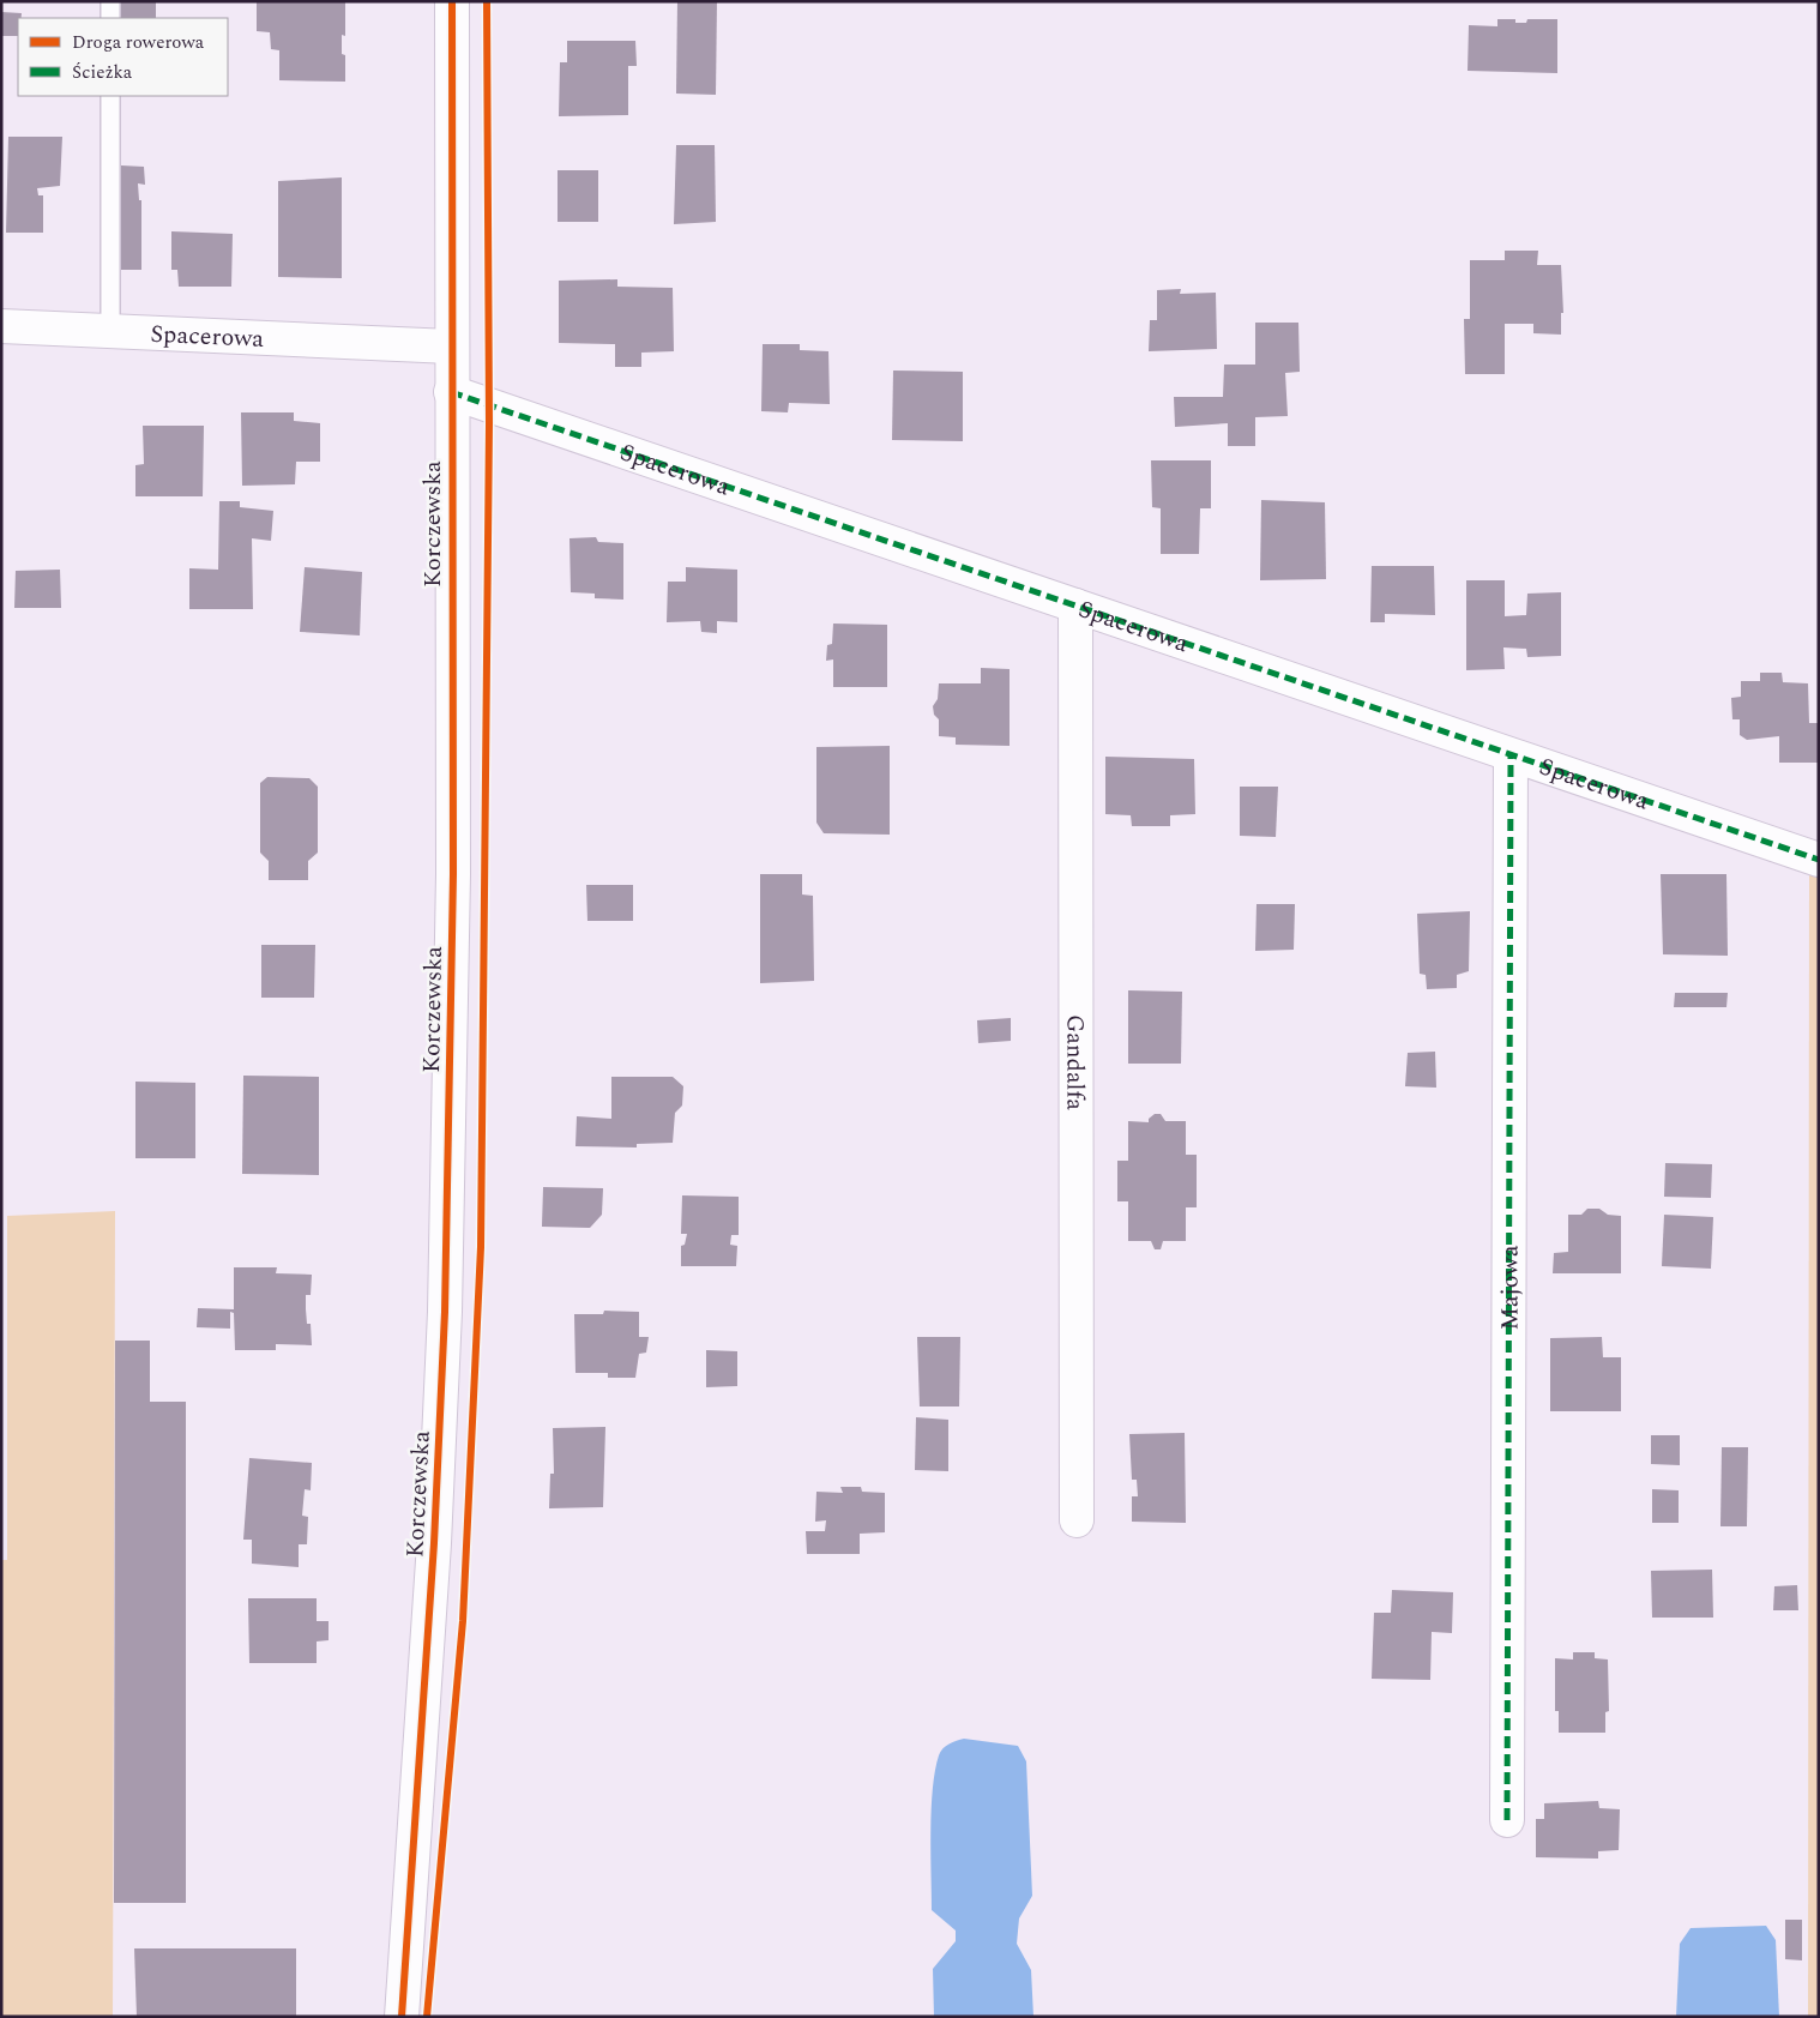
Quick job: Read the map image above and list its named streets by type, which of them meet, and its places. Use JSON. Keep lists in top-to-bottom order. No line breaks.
{"streets":{"street":["Spacerowa","Korczewska","Gandalfa","Majowa"]},"crossings":[["Spacerowa","Korczewska"],["Spacerowa","Gandalfa"],["Spacerowa","Majowa"]],"legend":["Droga rowerowa","Ścieżka"]}
